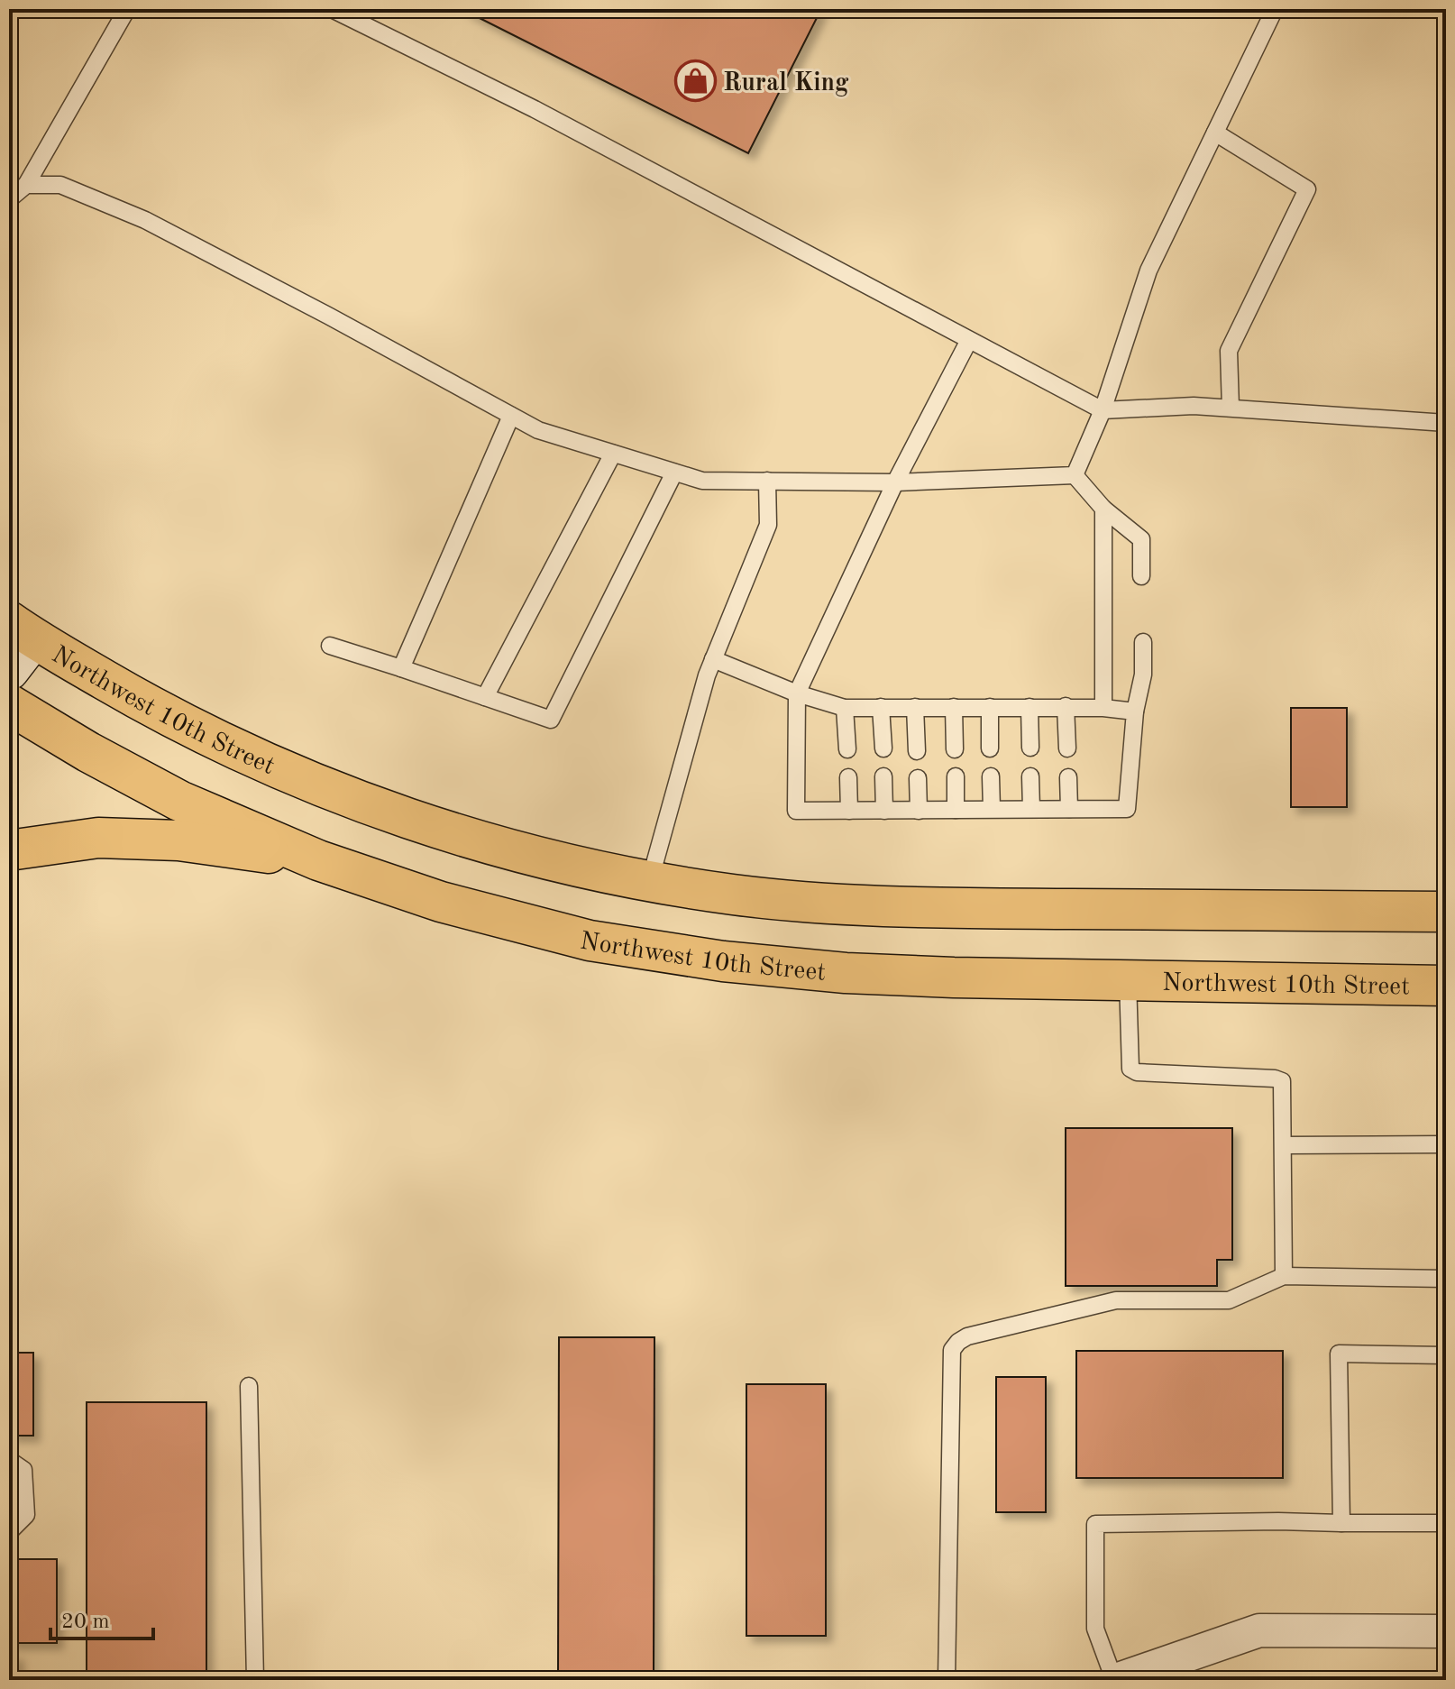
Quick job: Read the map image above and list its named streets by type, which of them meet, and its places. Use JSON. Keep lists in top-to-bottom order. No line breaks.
{"streets":{"highway":["Northwest 10th Street"]},"places":{"shop":["Rural King"]},"scale_bar":"20 m"}
